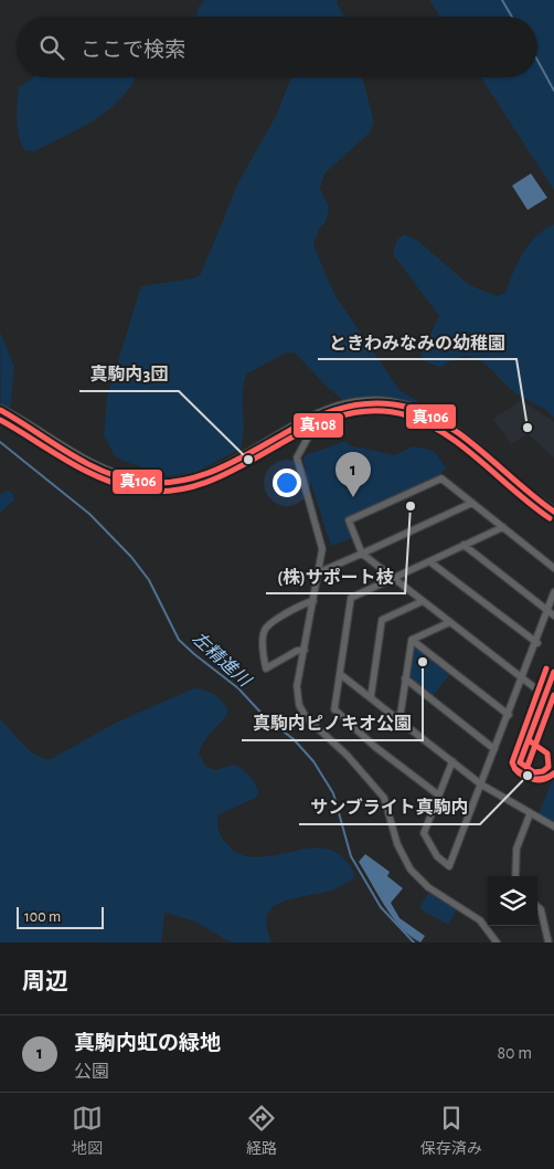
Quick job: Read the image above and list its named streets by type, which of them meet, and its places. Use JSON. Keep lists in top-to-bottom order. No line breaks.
{"water":["左精進川"],"places":["ときわみなみの幼稚園","真駒内3団","(株)サポート枝","真駒内ピノキオ公園","サンブライト真駒内"],"lines":["transit line 真106","transit line 真108"],"scale_bar":"100 m","page":{"search":"ここで検索","pins":"1","scale":"100 m","heading":"周辺","list":[{"mark":"1","name":"真駒内虹の緑地","note":"公園","value":"80 m"}],"nav":["地図","経路","保存済み"]}}
